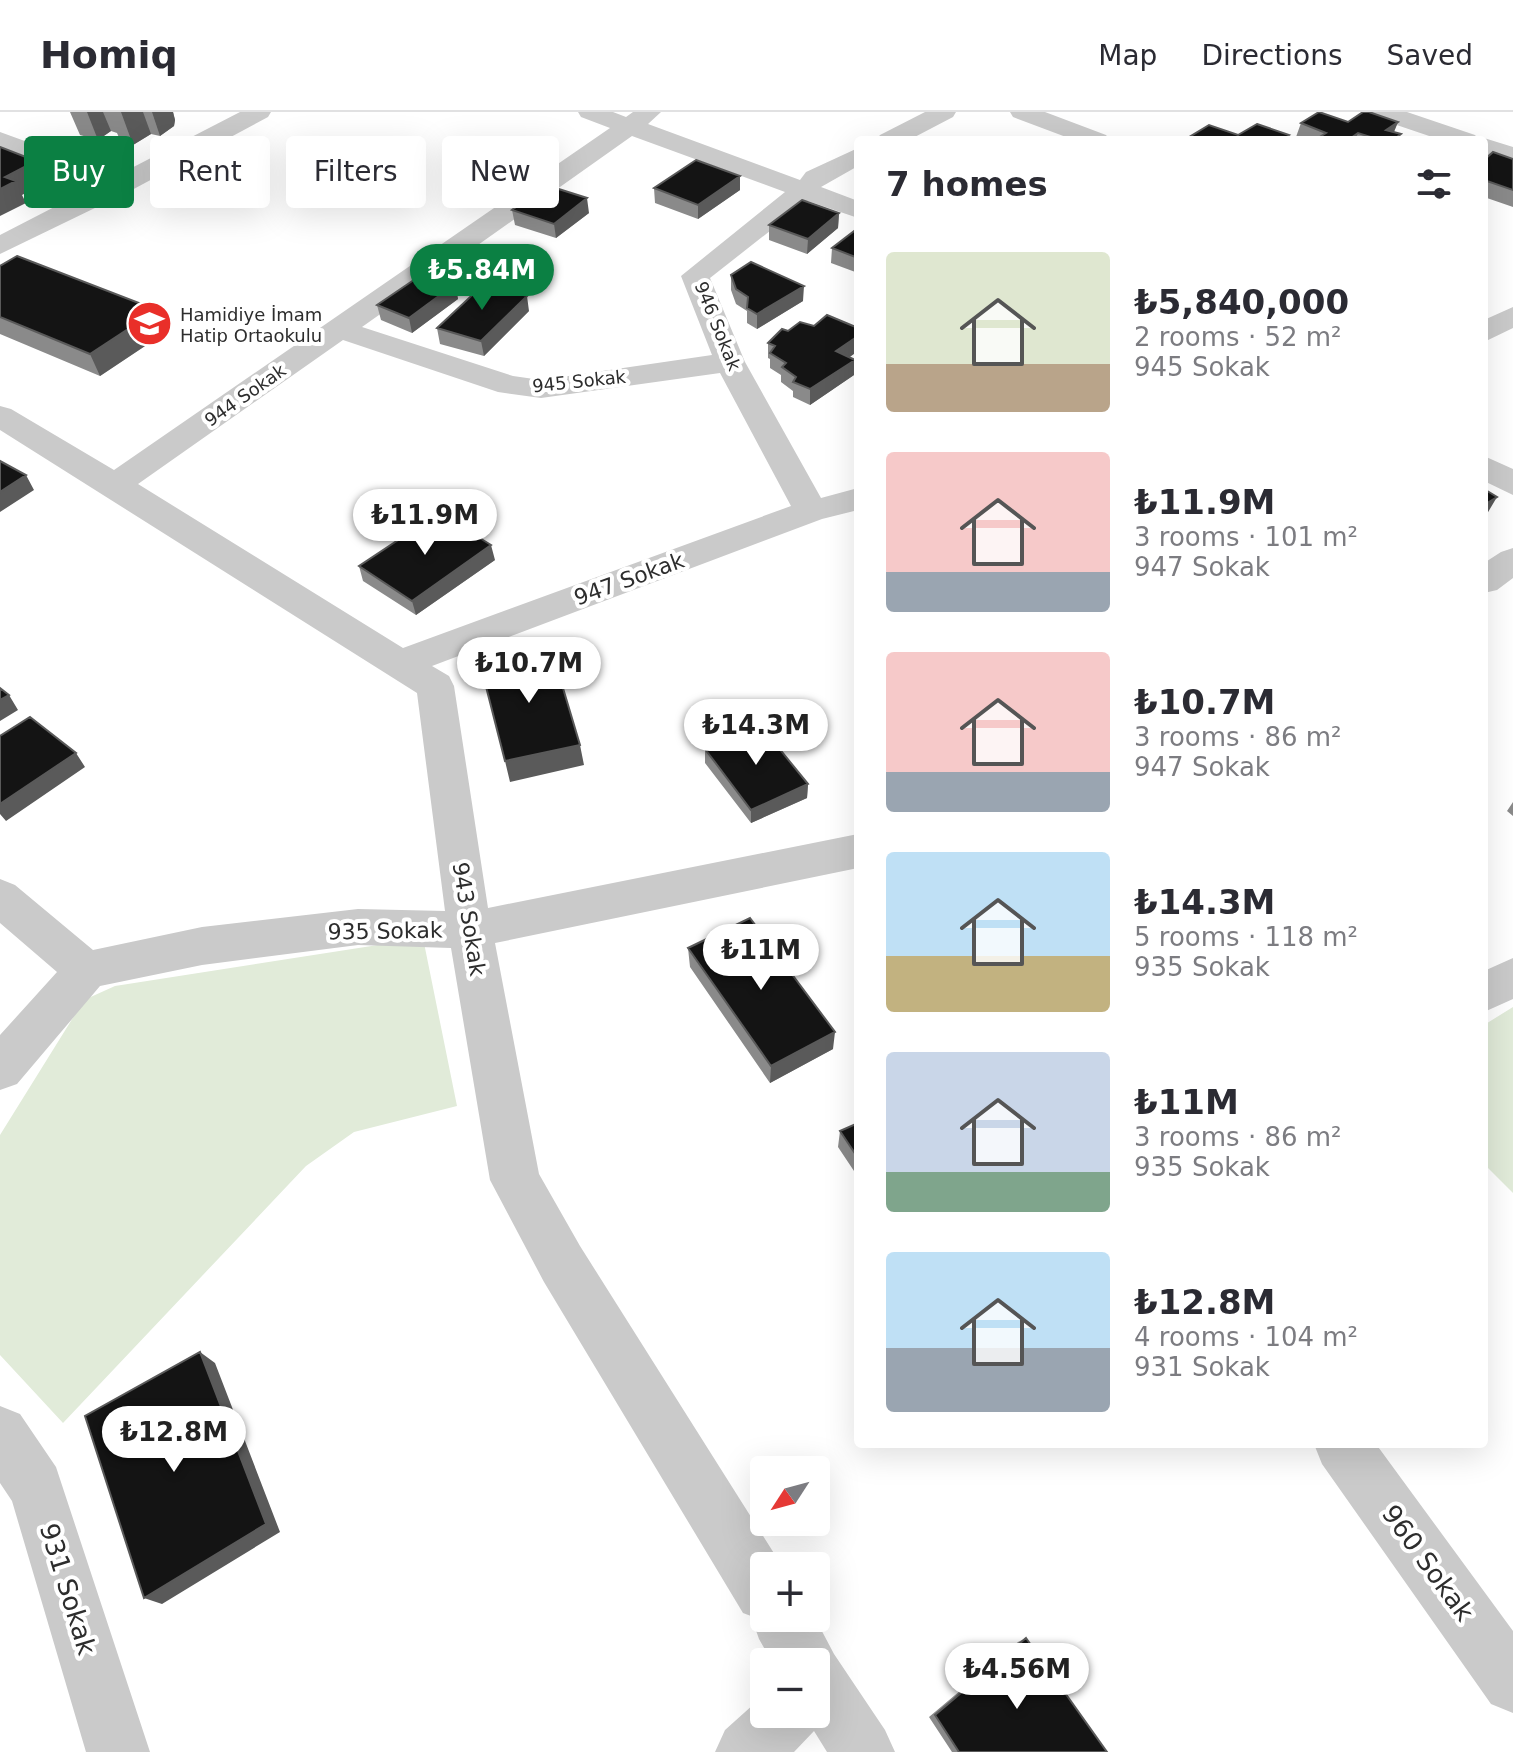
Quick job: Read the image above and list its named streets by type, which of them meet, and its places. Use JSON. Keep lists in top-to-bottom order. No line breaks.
{"streets":{"street":["946 Sokak","945 Sokak","944 Sokak","947 Sokak","943 Sokak","935 Sokak","960 Sokak","931 Sokak"]},"crossings":[["946 Sokak","945 Sokak"],["946 Sokak","947 Sokak"],["945 Sokak","944 Sokak"],["944 Sokak","943 Sokak"],["947 Sokak","943 Sokak"],["943 Sokak","935 Sokak"]],"places":{"school or university":["Hamidiye İmam Hatip Ortaokulu"]},"north":"bottom left","page":{"header":"Homiq","nav":["Map","Directions","Saved"],"chip":["Buy","Rent","Filters","New"],"heading":"7 homes","list":[{"name":"₺5,840,000","note":"2 rooms · 52 m² · 945 Sokak"},{"name":"₺11.9M","note":"3 rooms · 101 m² · 947 Sokak"},{"name":"₺10.7M","note":"3 rooms · 86 m² · 947 Sokak"},{"name":"₺14.3M","note":"5 rooms · 118 m² · 935 Sokak"},{"name":"₺11M","note":"3 rooms · 86 m² · 935 Sokak"},{"name":"₺12.8M","note":"4 rooms · 104 m² · 931 Sokak"}],"price":["₺5.84M","₺11.9M","₺10.7M","₺14.3M","₺11M","₺12.8M","₺4.56M"],"map_buttons":["+","−"]}}
